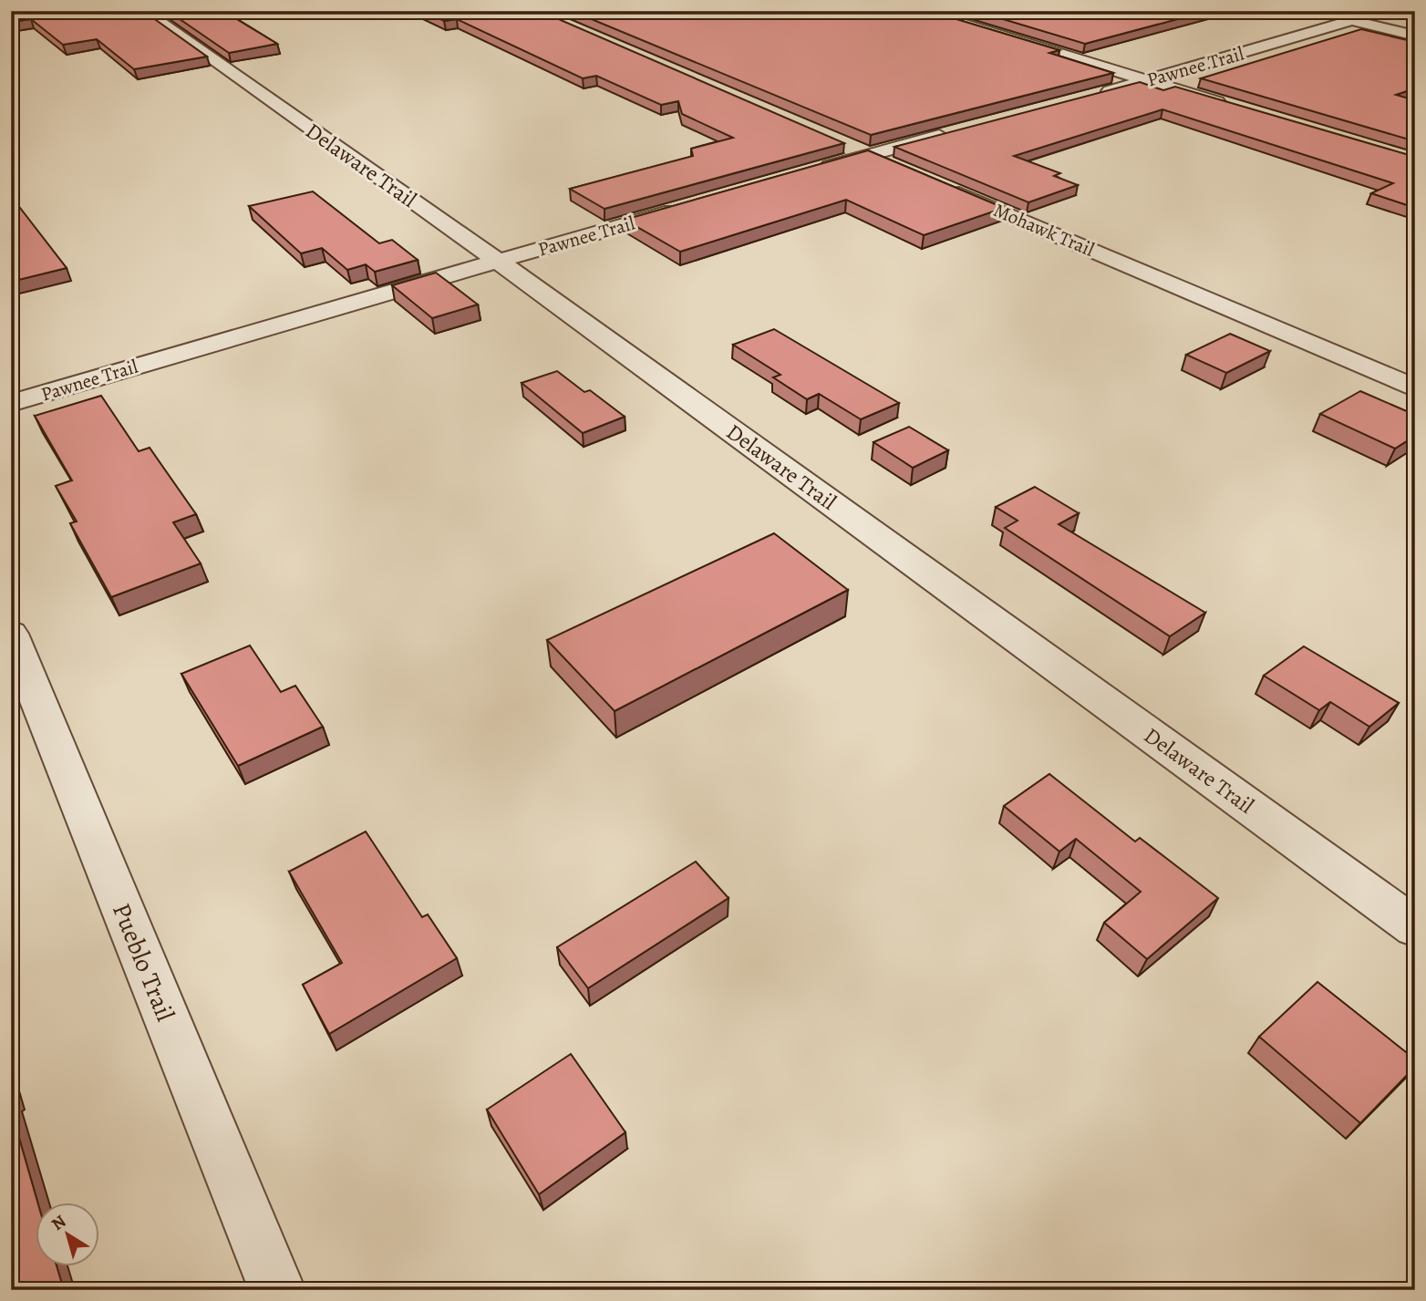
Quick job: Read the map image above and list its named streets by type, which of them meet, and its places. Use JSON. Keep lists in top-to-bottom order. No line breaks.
{"streets":{"street":["Pawnee Trail","Delaware Trail","Mohawk Trail","Pueblo Trail"]},"crossings":[["Pawnee Trail","Delaware Trail"]],"north":"top left"}
